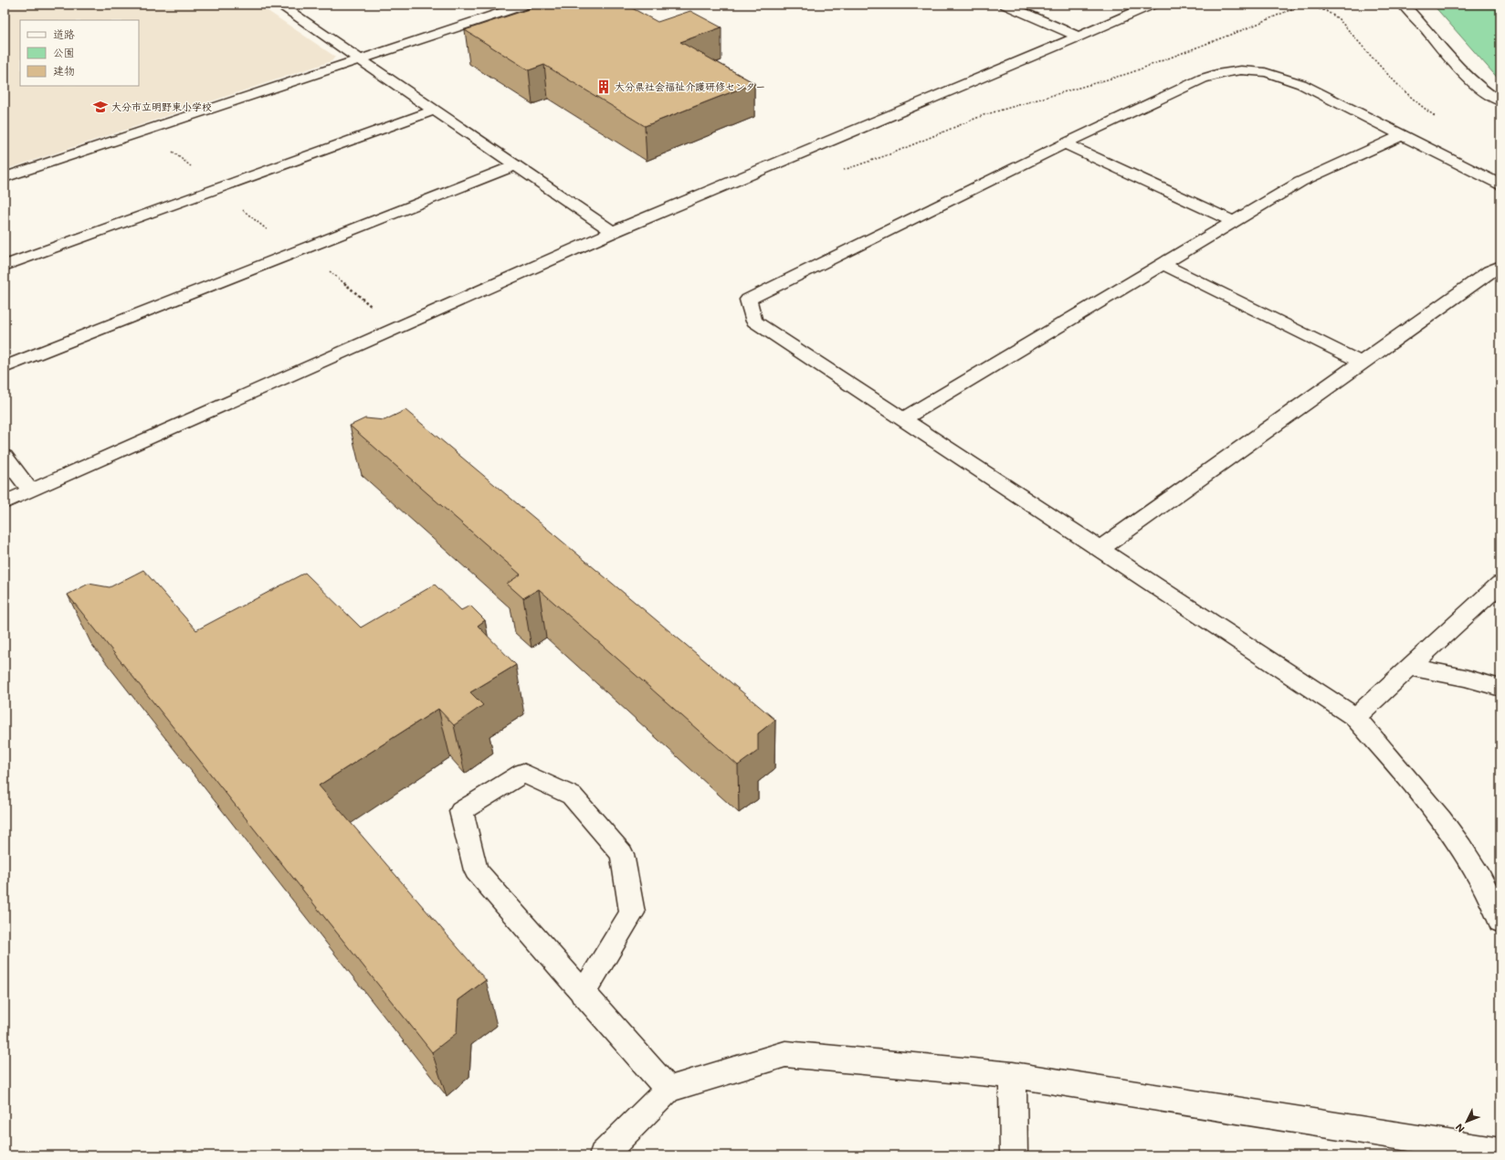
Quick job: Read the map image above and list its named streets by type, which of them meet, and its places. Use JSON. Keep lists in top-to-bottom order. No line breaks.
{"places":{"building":["大分県社会福祉介護研修センター"],"school or university":["大分市立明野東小学校"]},"legend":["道路","公園","建物"],"north":"bottom left"}
